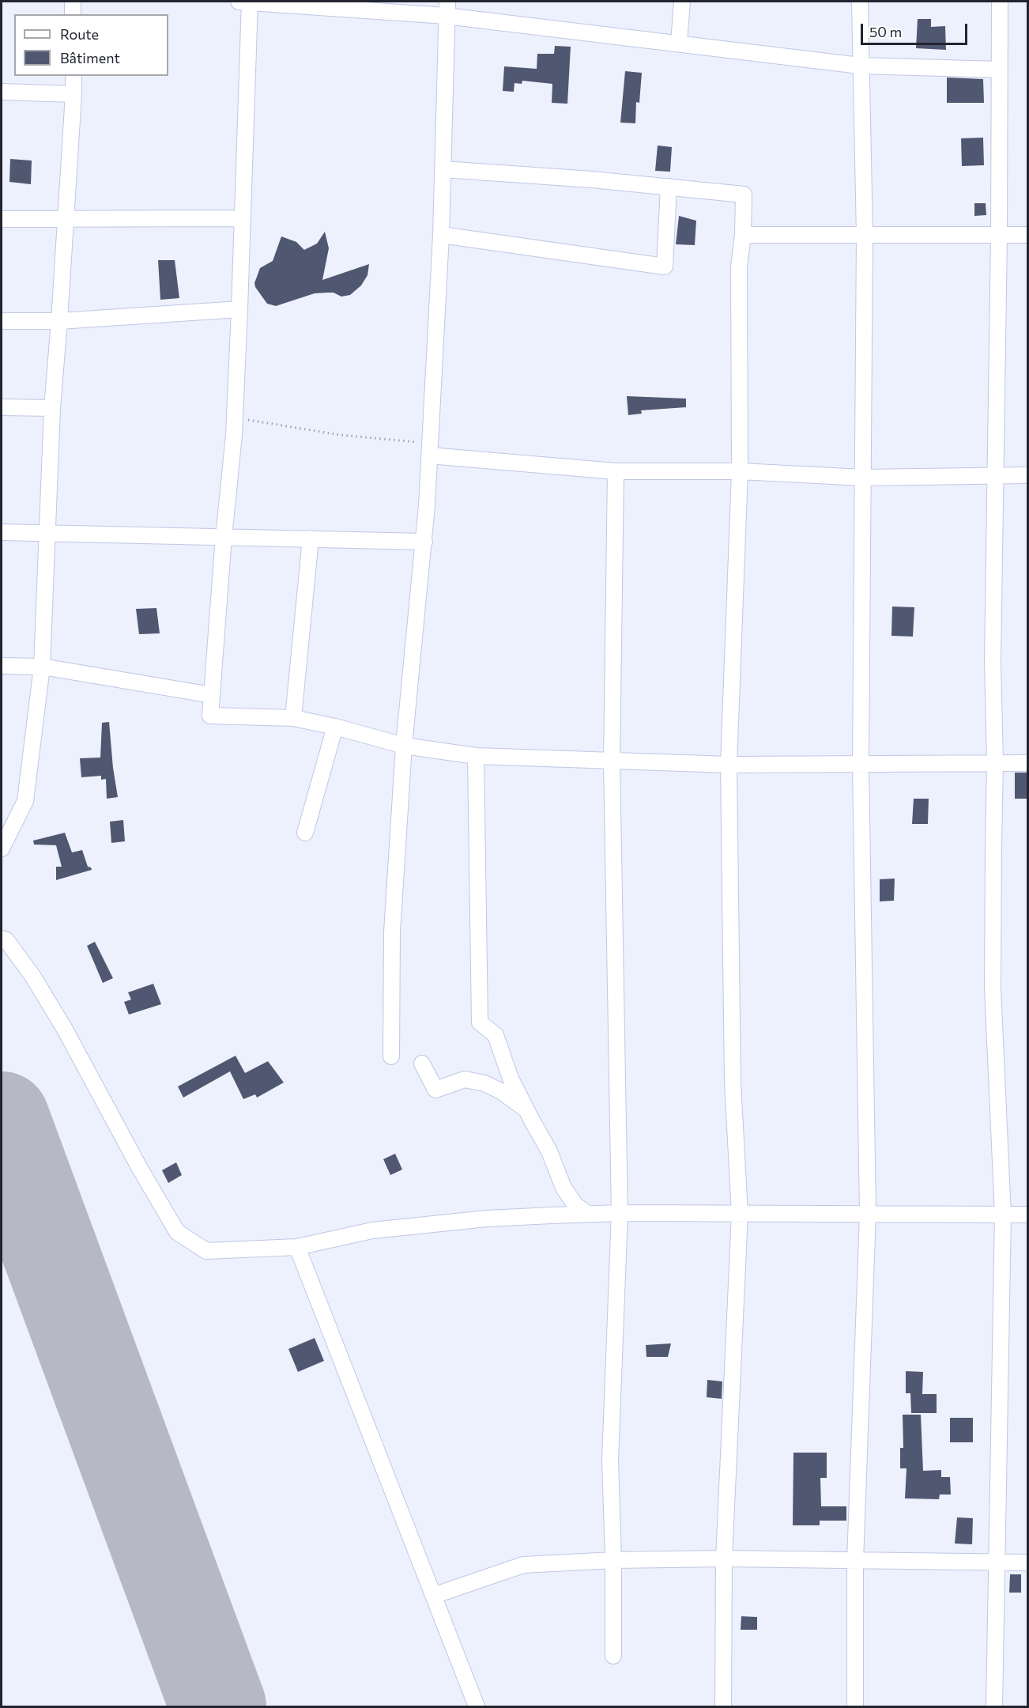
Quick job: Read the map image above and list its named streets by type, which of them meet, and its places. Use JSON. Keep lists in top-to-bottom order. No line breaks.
{"legend":["Route","Bâtiment"],"scale_bar":"50 m"}
